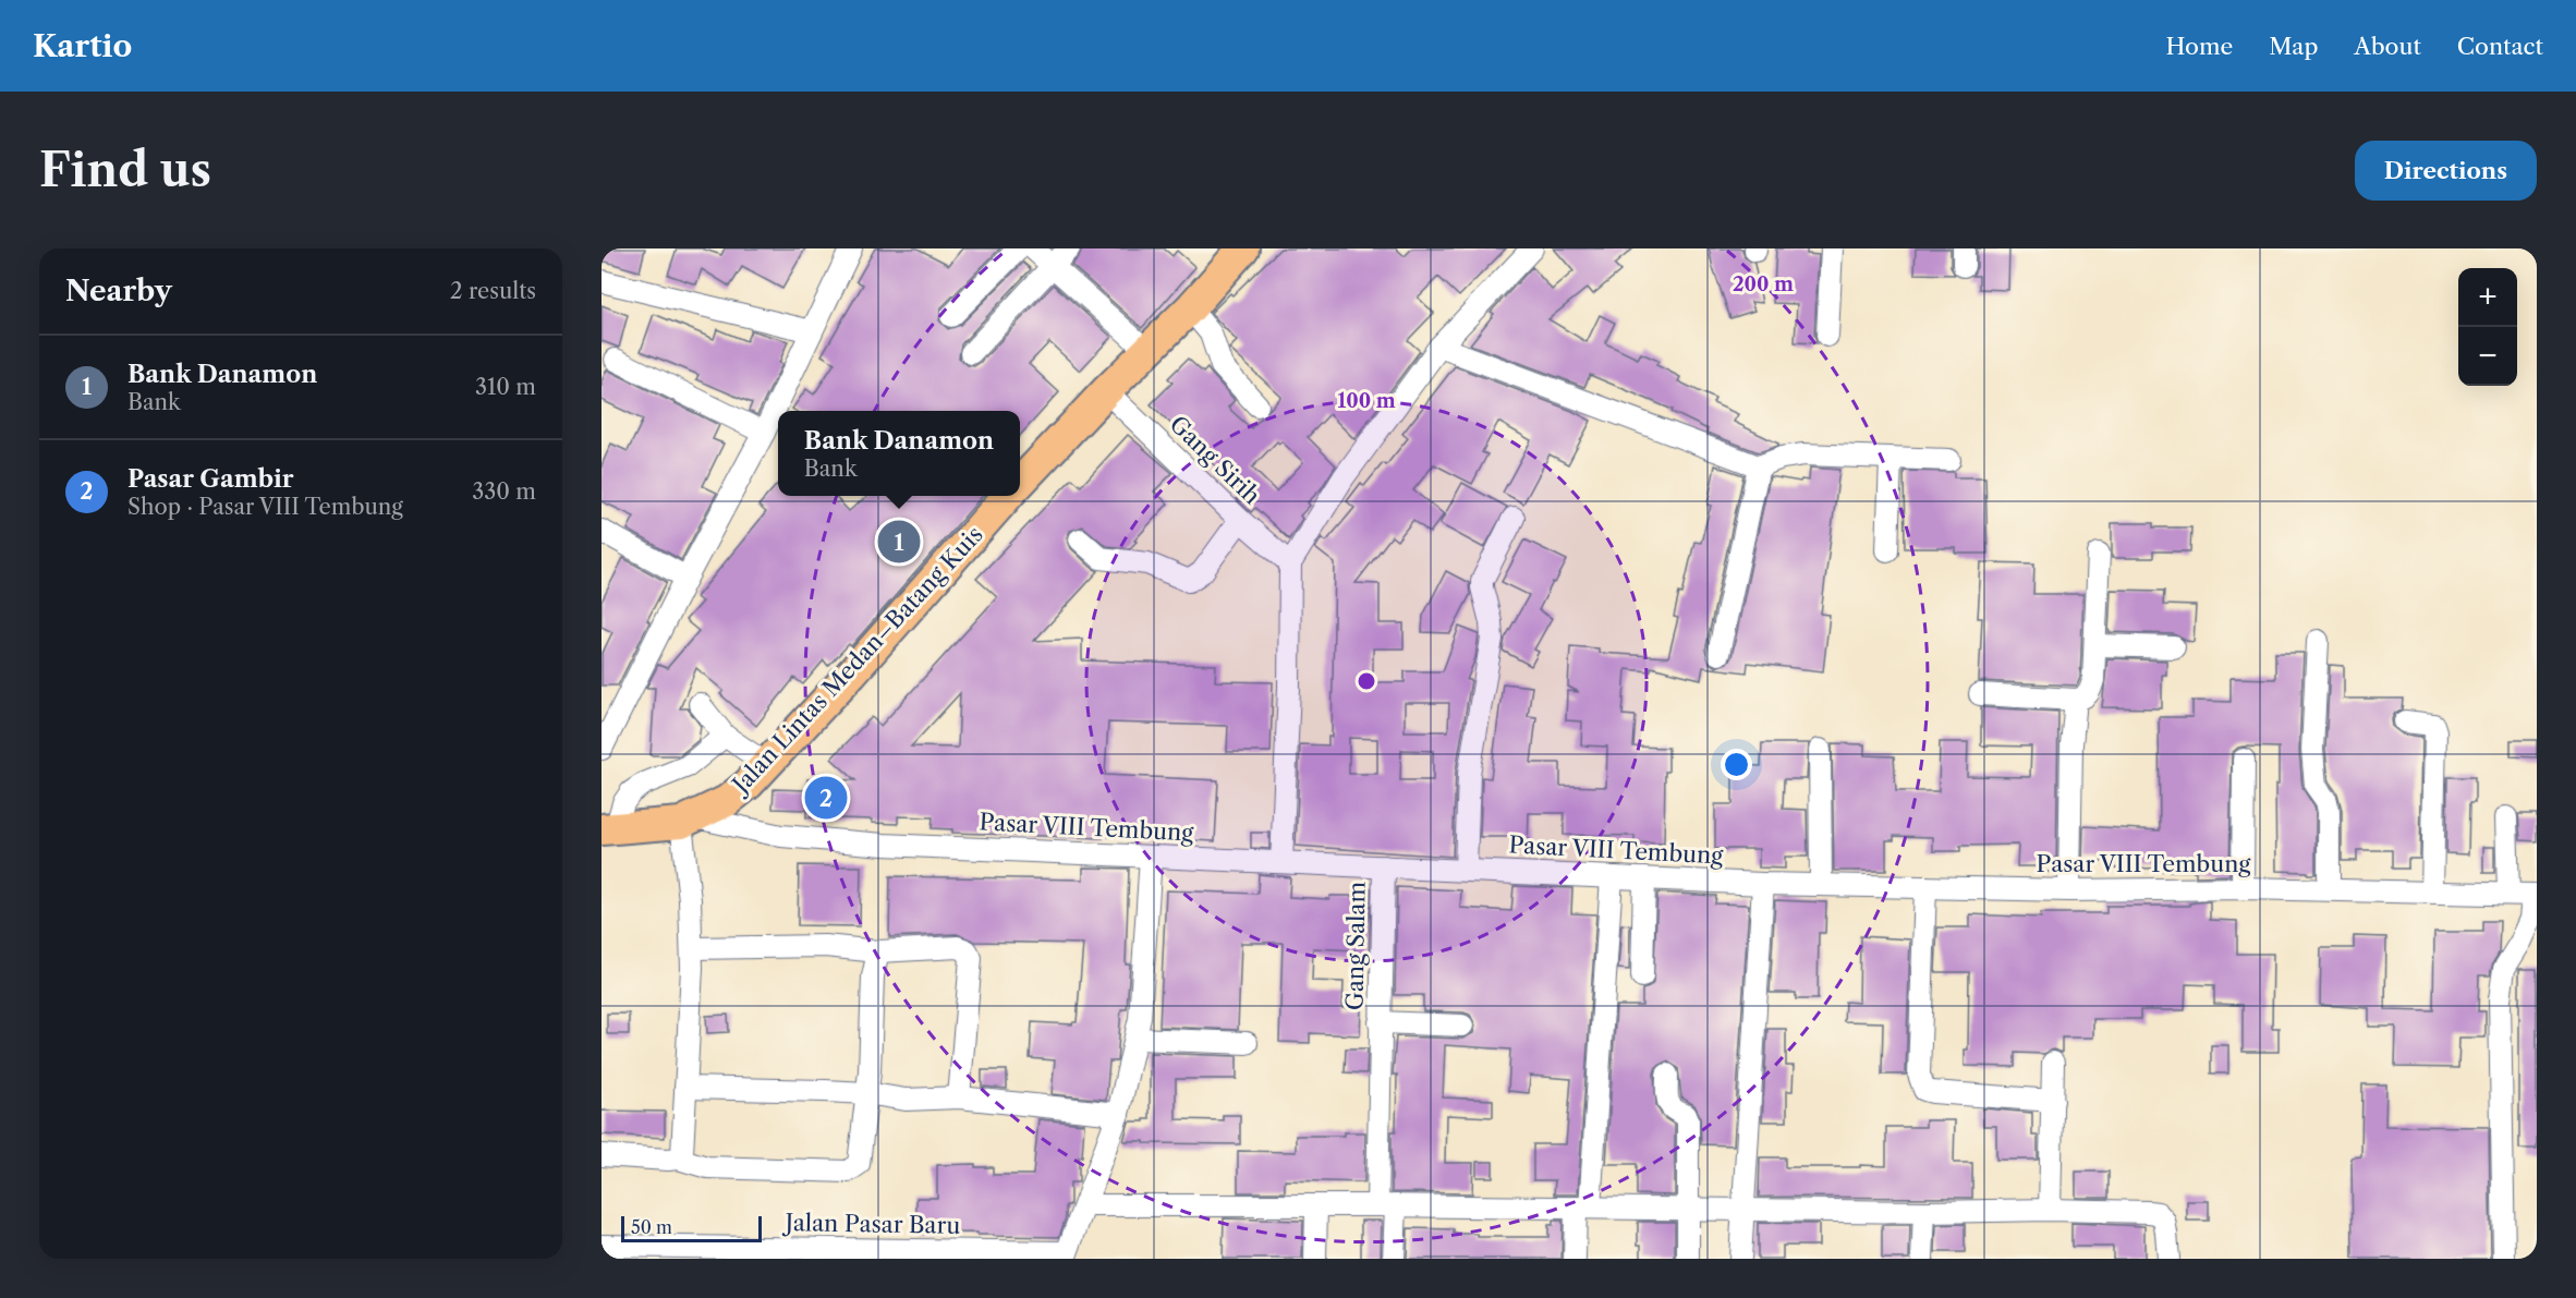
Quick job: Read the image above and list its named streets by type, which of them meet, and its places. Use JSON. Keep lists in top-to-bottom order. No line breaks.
{"streets":{"highway":["Jalan Lintas Medan–Batang Kuis"],"street":["Gang Sirih","Pasar VIII Tembung","Gang Salam","Jalan Pasar Baru"]},"crossings":[["Gang Sirih","Jalan Lintas Medan–Batang Kuis"],["Jalan Lintas Medan–Batang Kuis","Pasar VIII Tembung"],["Pasar VIII Tembung","Gang Salam"]],"scale_bar":"50 m","page":{"header":"Kartio","nav":["Home","Map","About","Contact"],"buttons":"Directions","title":"Find us","heading":["Nearby","2 results"],"map_buttons":["+","−"],"list":[{"mark":"1","name":"Bank Danamon","note":"Bank","value":"310 m"},{"mark":"2","name":"Pasar Gambir","note":"Shop · Pasar VIII Tembung","value":"330 m"}],"popup":["Bank Danamon","Bank"],"pins":["1","2"],"scale":"50 m"},"rings":["200 m","100 m"]}
